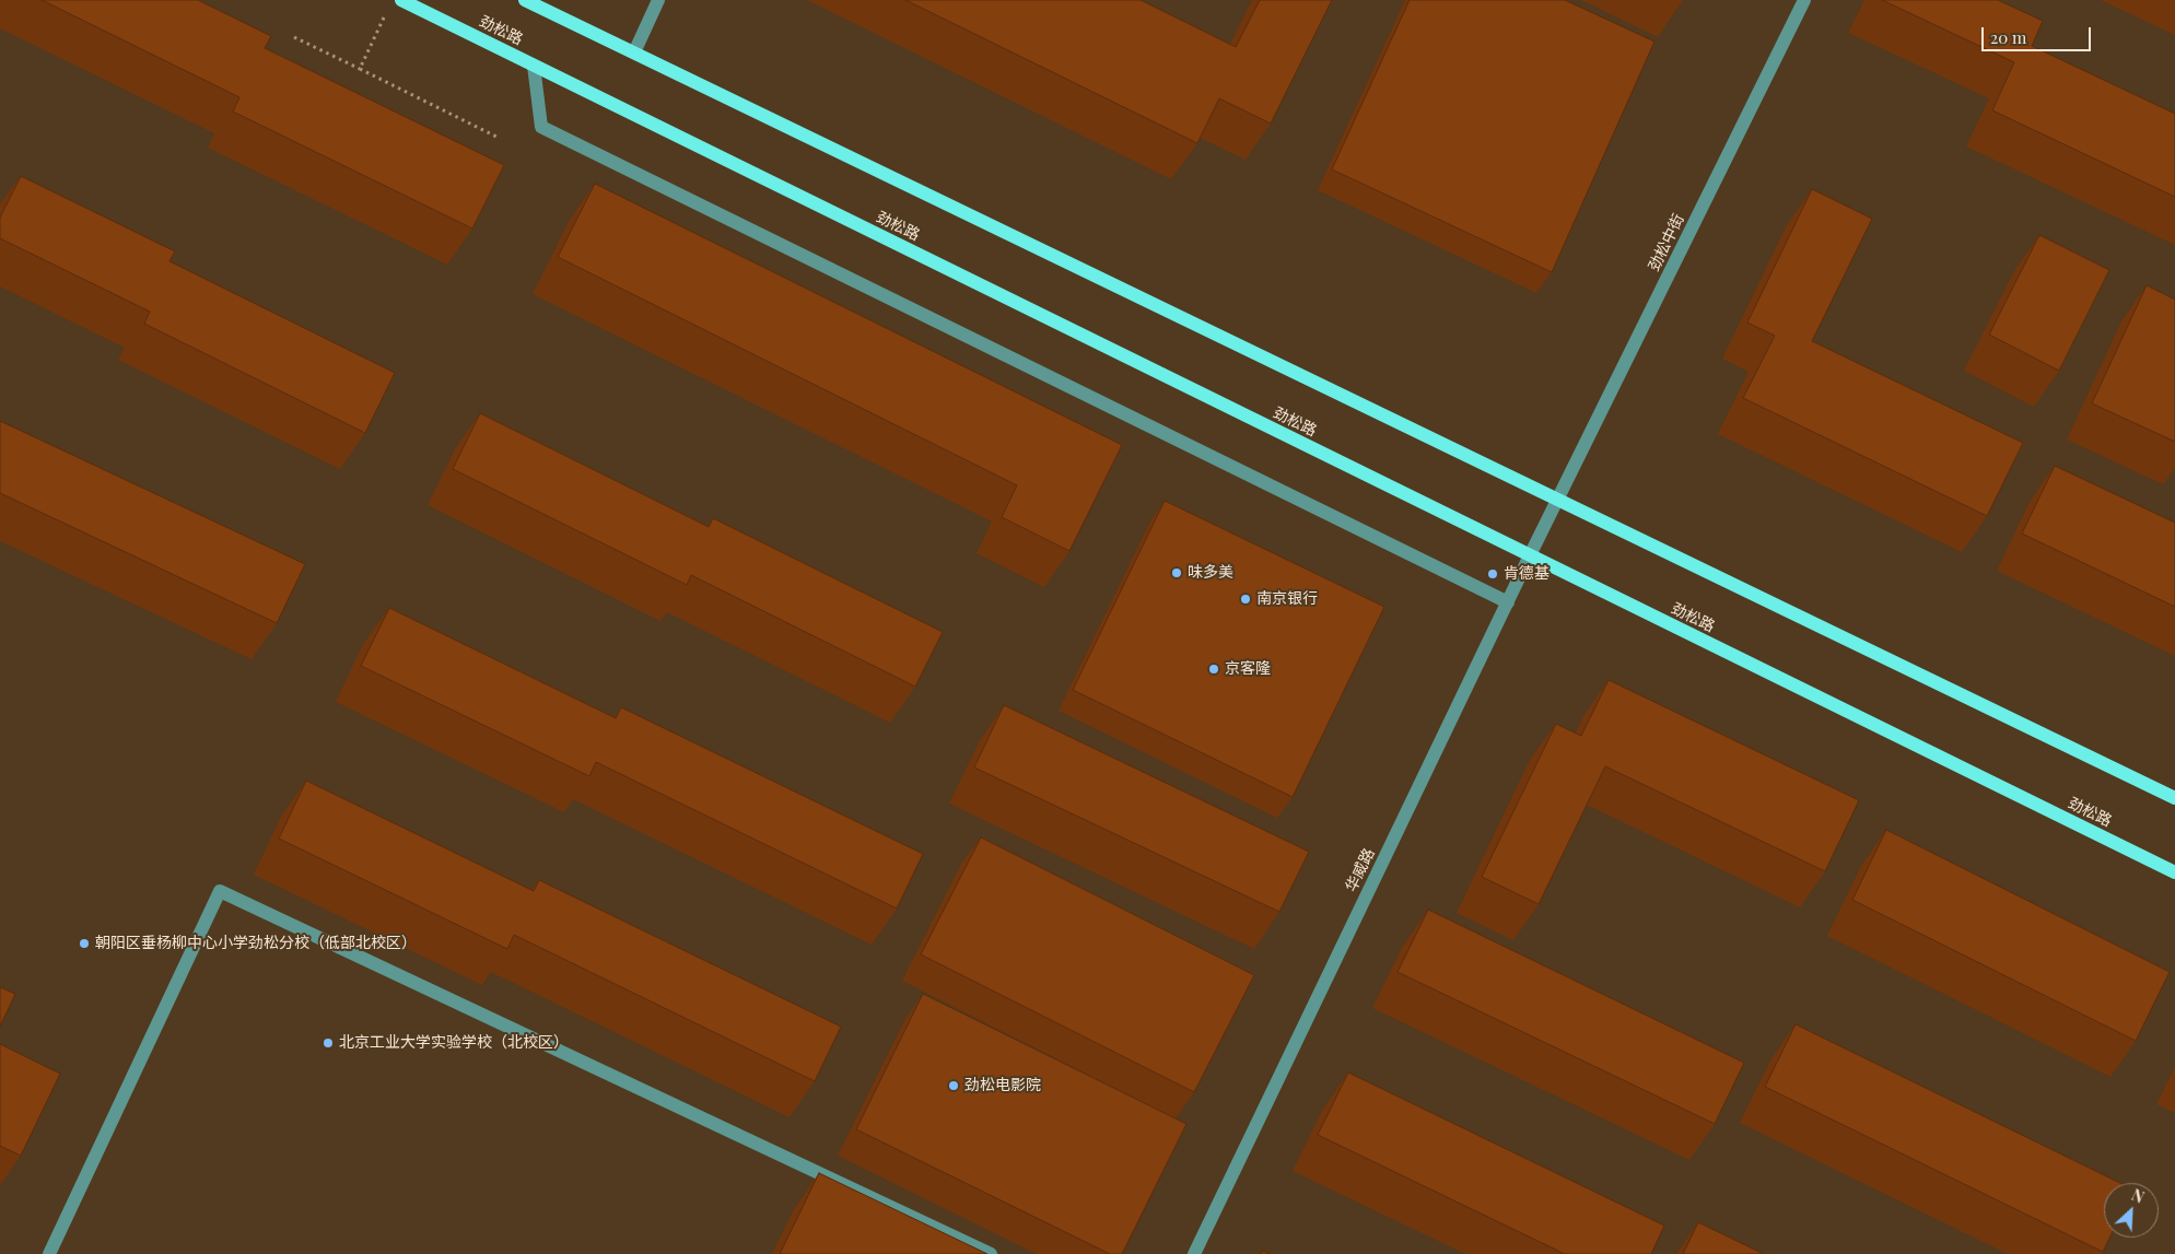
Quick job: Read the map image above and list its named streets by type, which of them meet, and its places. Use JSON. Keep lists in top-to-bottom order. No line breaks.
{"streets":{"main road":["劲松路"],"street":["劲松中街","华威路"]},"crossings":[["劲松路","华威路"],["劲松中街","华威路"]],"places":["味多美","肯德基","南京银行","京客隆","朝阳区垂杨柳中心小学劲松分校（低部北校区）","北京工业大学实验学校（北校区）","劲松电影院"],"scale_bar":"20 m","north":"top right"}
